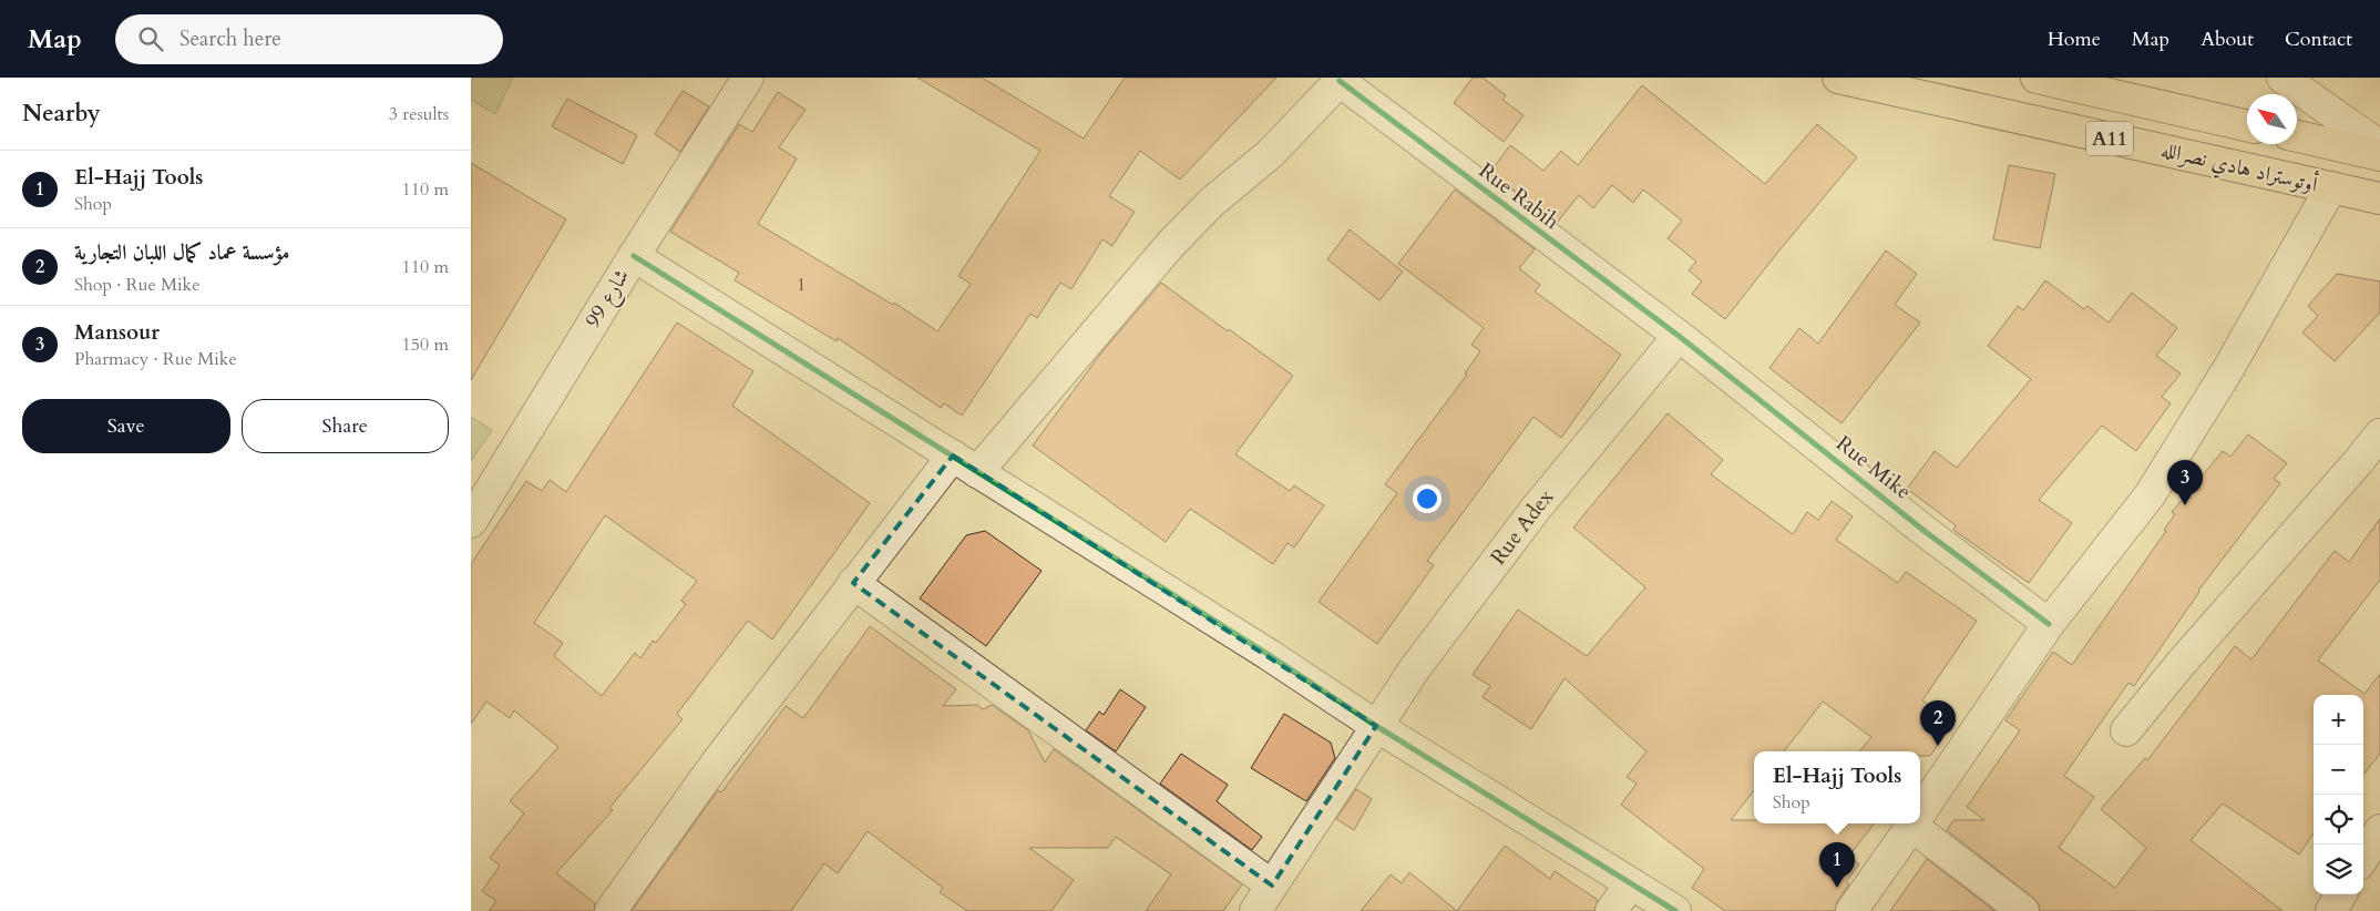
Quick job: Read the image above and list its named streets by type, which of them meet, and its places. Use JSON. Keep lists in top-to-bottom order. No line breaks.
{"streets":{"highway":["A11","أوتوستراد هادي نصرالله"],"street":["Rue Rabih","شارع 99","Rue Mike","Rue Adex"]},"crossings":[["Rue Rabih","Rue Mike"],["Rue Rabih","Rue Adex"],["Rue Mike","Rue Adex"]],"house_numbers":["1"],"north":"top left","page":{"header":"Map","search":"Search here","nav":["Home","Map","About","Contact"],"heading":["Nearby","3 results"],"list":[{"mark":"1","name":"El-Hajj Tools","note":"Shop","value":"110 m"},{"mark":"2","name":"مؤسسة عماد كمال اللبان التجارية","note":"Shop · Rue Mike","value":"110 m"},{"mark":"3","name":"Mansour","note":"Pharmacy · Rue Mike","value":"150 m"}],"buttons":["Save","Share"],"pins":["3","2","1"],"map_buttons":["+","−"],"popup":["El-Hajj Tools","Shop"]}}
